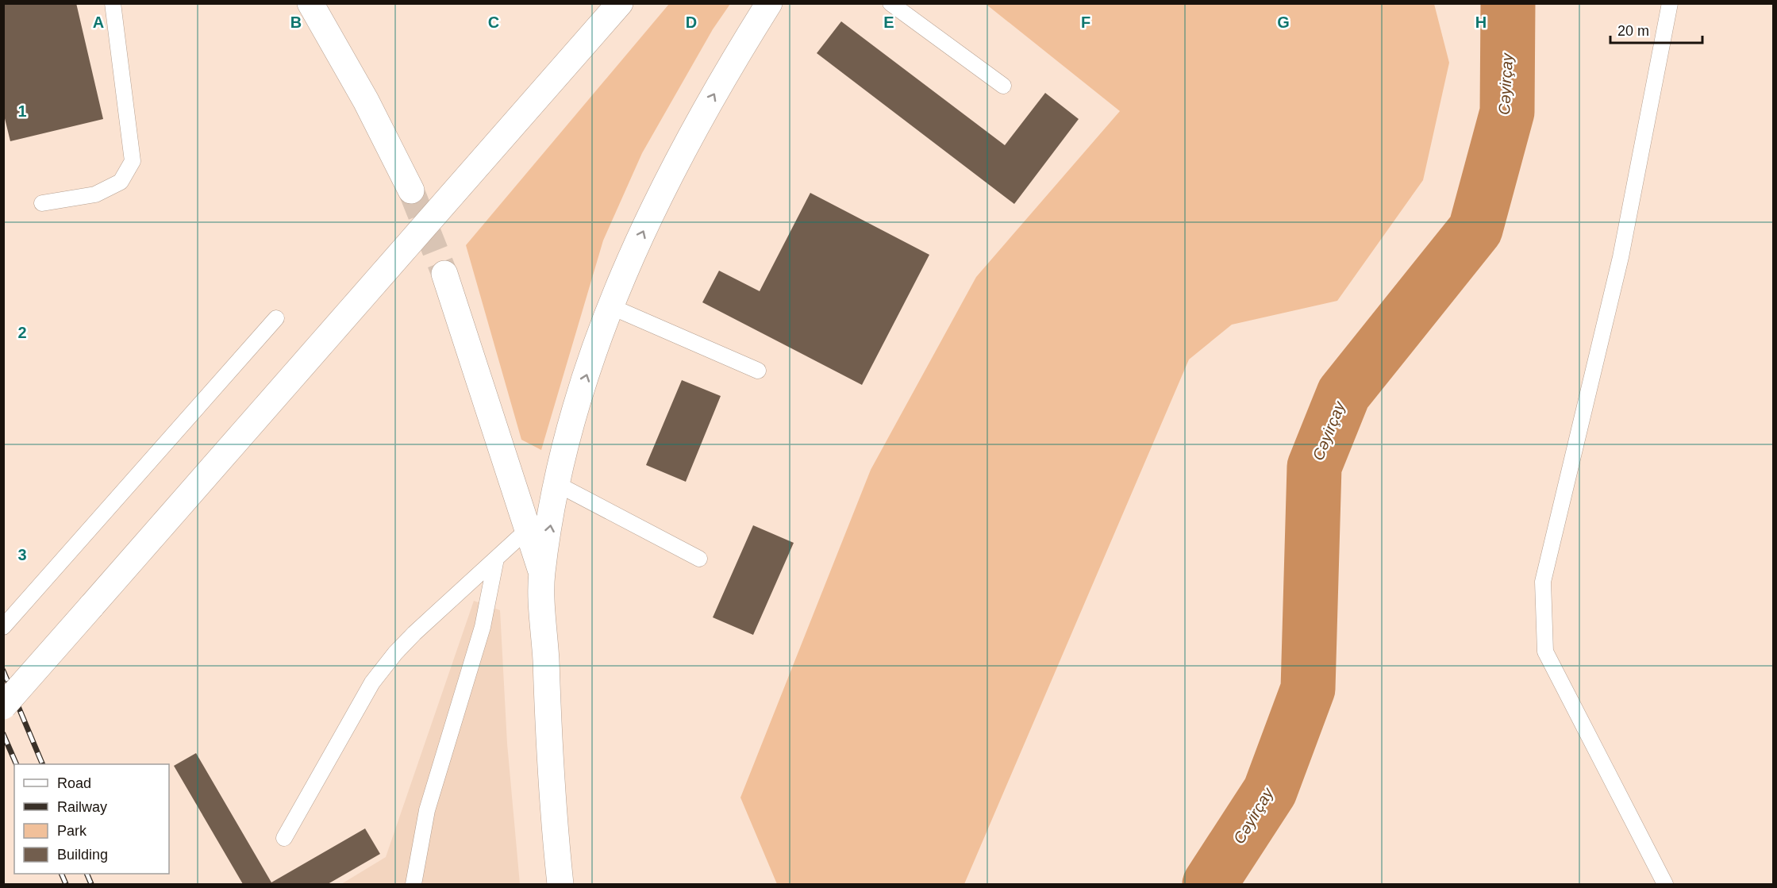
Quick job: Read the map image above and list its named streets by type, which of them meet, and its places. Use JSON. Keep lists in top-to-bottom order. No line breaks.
{"water":["Cəyirçay"],"legend":["Road","Railway","Park","Building"],"scale_bar":"20 m","grid":{"columns":["A","B","C","D","E","F","G","H"],"rows":["1","2","3"]}}
